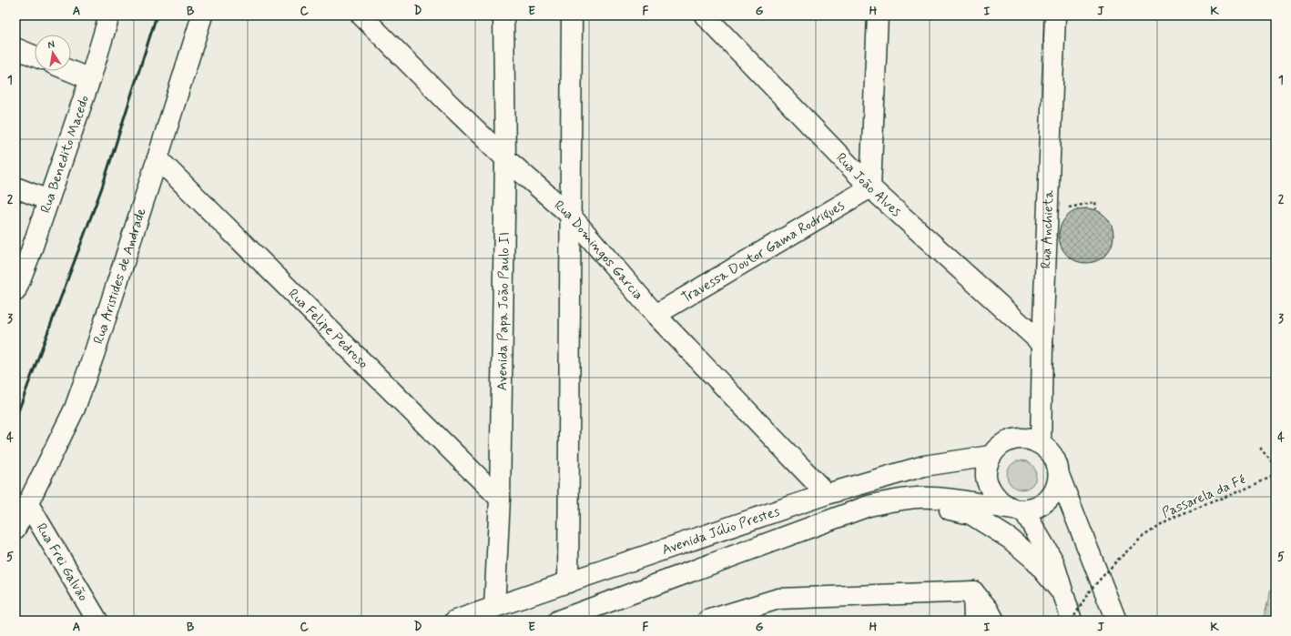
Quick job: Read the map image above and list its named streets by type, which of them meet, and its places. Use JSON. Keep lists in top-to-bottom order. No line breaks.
{"streets":{"street":["Rua Benedito Macedo","Rua João Alves","Rua Anchieta","Rua Domingos Garcia","Travessa Doutor Gama Rodrigues","Rua Aristides de Andrade","Avenida Papa João Paulo II","Rua Felipe Pedroso","Avenida Júlio Prestes","Rua Frei Galvão"],"path":["Passarela da Fé"]},"crossings":[["Rua João Alves","Rua Anchieta"],["Rua João Alves","Travessa Doutor Gama Rodrigues"],["Rua Anchieta","Avenida Júlio Prestes"],["Rua Domingos Garcia","Travessa Doutor Gama Rodrigues"],["Rua Domingos Garcia","Avenida Papa João Paulo II"],["Rua Domingos Garcia","Avenida Júlio Prestes"],["Rua Aristides de Andrade","Rua Felipe Pedroso"],["Rua Aristides de Andrade","Rua Frei Galvão"],["Avenida Papa João Paulo II","Rua Felipe Pedroso"],["Avenida Papa João Paulo II","Avenida Júlio Prestes"]],"north":"top","grid":{"columns":["A","B","C","D","E","F","G","H","I","J","K"],"rows":["1","2","3","4","5"]}}
